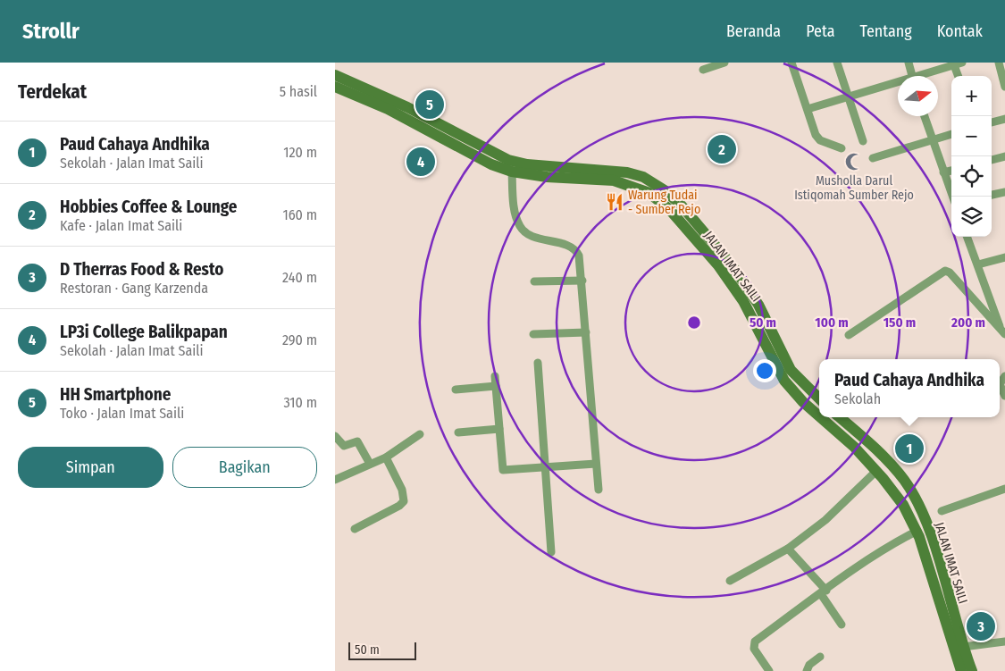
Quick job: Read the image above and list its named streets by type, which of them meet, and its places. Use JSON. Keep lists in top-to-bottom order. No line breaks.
{"streets":{"main road":["JALAN IMAT SAILI"]},"places":{"mosque":["Musholla Darul Istiqomah Sumber Rejo"],"restaurant":["Warung Tudai - Sumber Rejo"]},"scale_bar":"50 m","north":"right","page":{"header":"Strollr","nav":["Beranda","Peta","Tentang","Kontak"],"heading":["Terdekat","5 hasil"],"map_buttons":["+","−"],"pins":["5","2","4","1","3"],"list":[{"mark":"1","name":"Paud Cahaya Andhika","note":"Sekolah · Jalan Imat Saili","value":"120 m"},{"mark":"2","name":"Hobbies Coffee & Lounge","note":"Kafe · Jalan Imat Saili","value":"160 m"},{"mark":"3","name":"D Therras Food & Resto","note":"Restoran · Gang Karzenda","value":"240 m"},{"mark":"4","name":"LP3i College Balikpapan","note":"Sekolah · Jalan Imat Saili","value":"290 m"},{"mark":"5","name":"HH Smartphone","note":"Toko · Jalan Imat Saili","value":"310 m"}],"popup":["Paud Cahaya Andhika","Sekolah"],"buttons":["Simpan","Bagikan"],"scale":"50 m"},"rings":["50 m","100 m","150 m","200 m"]}
